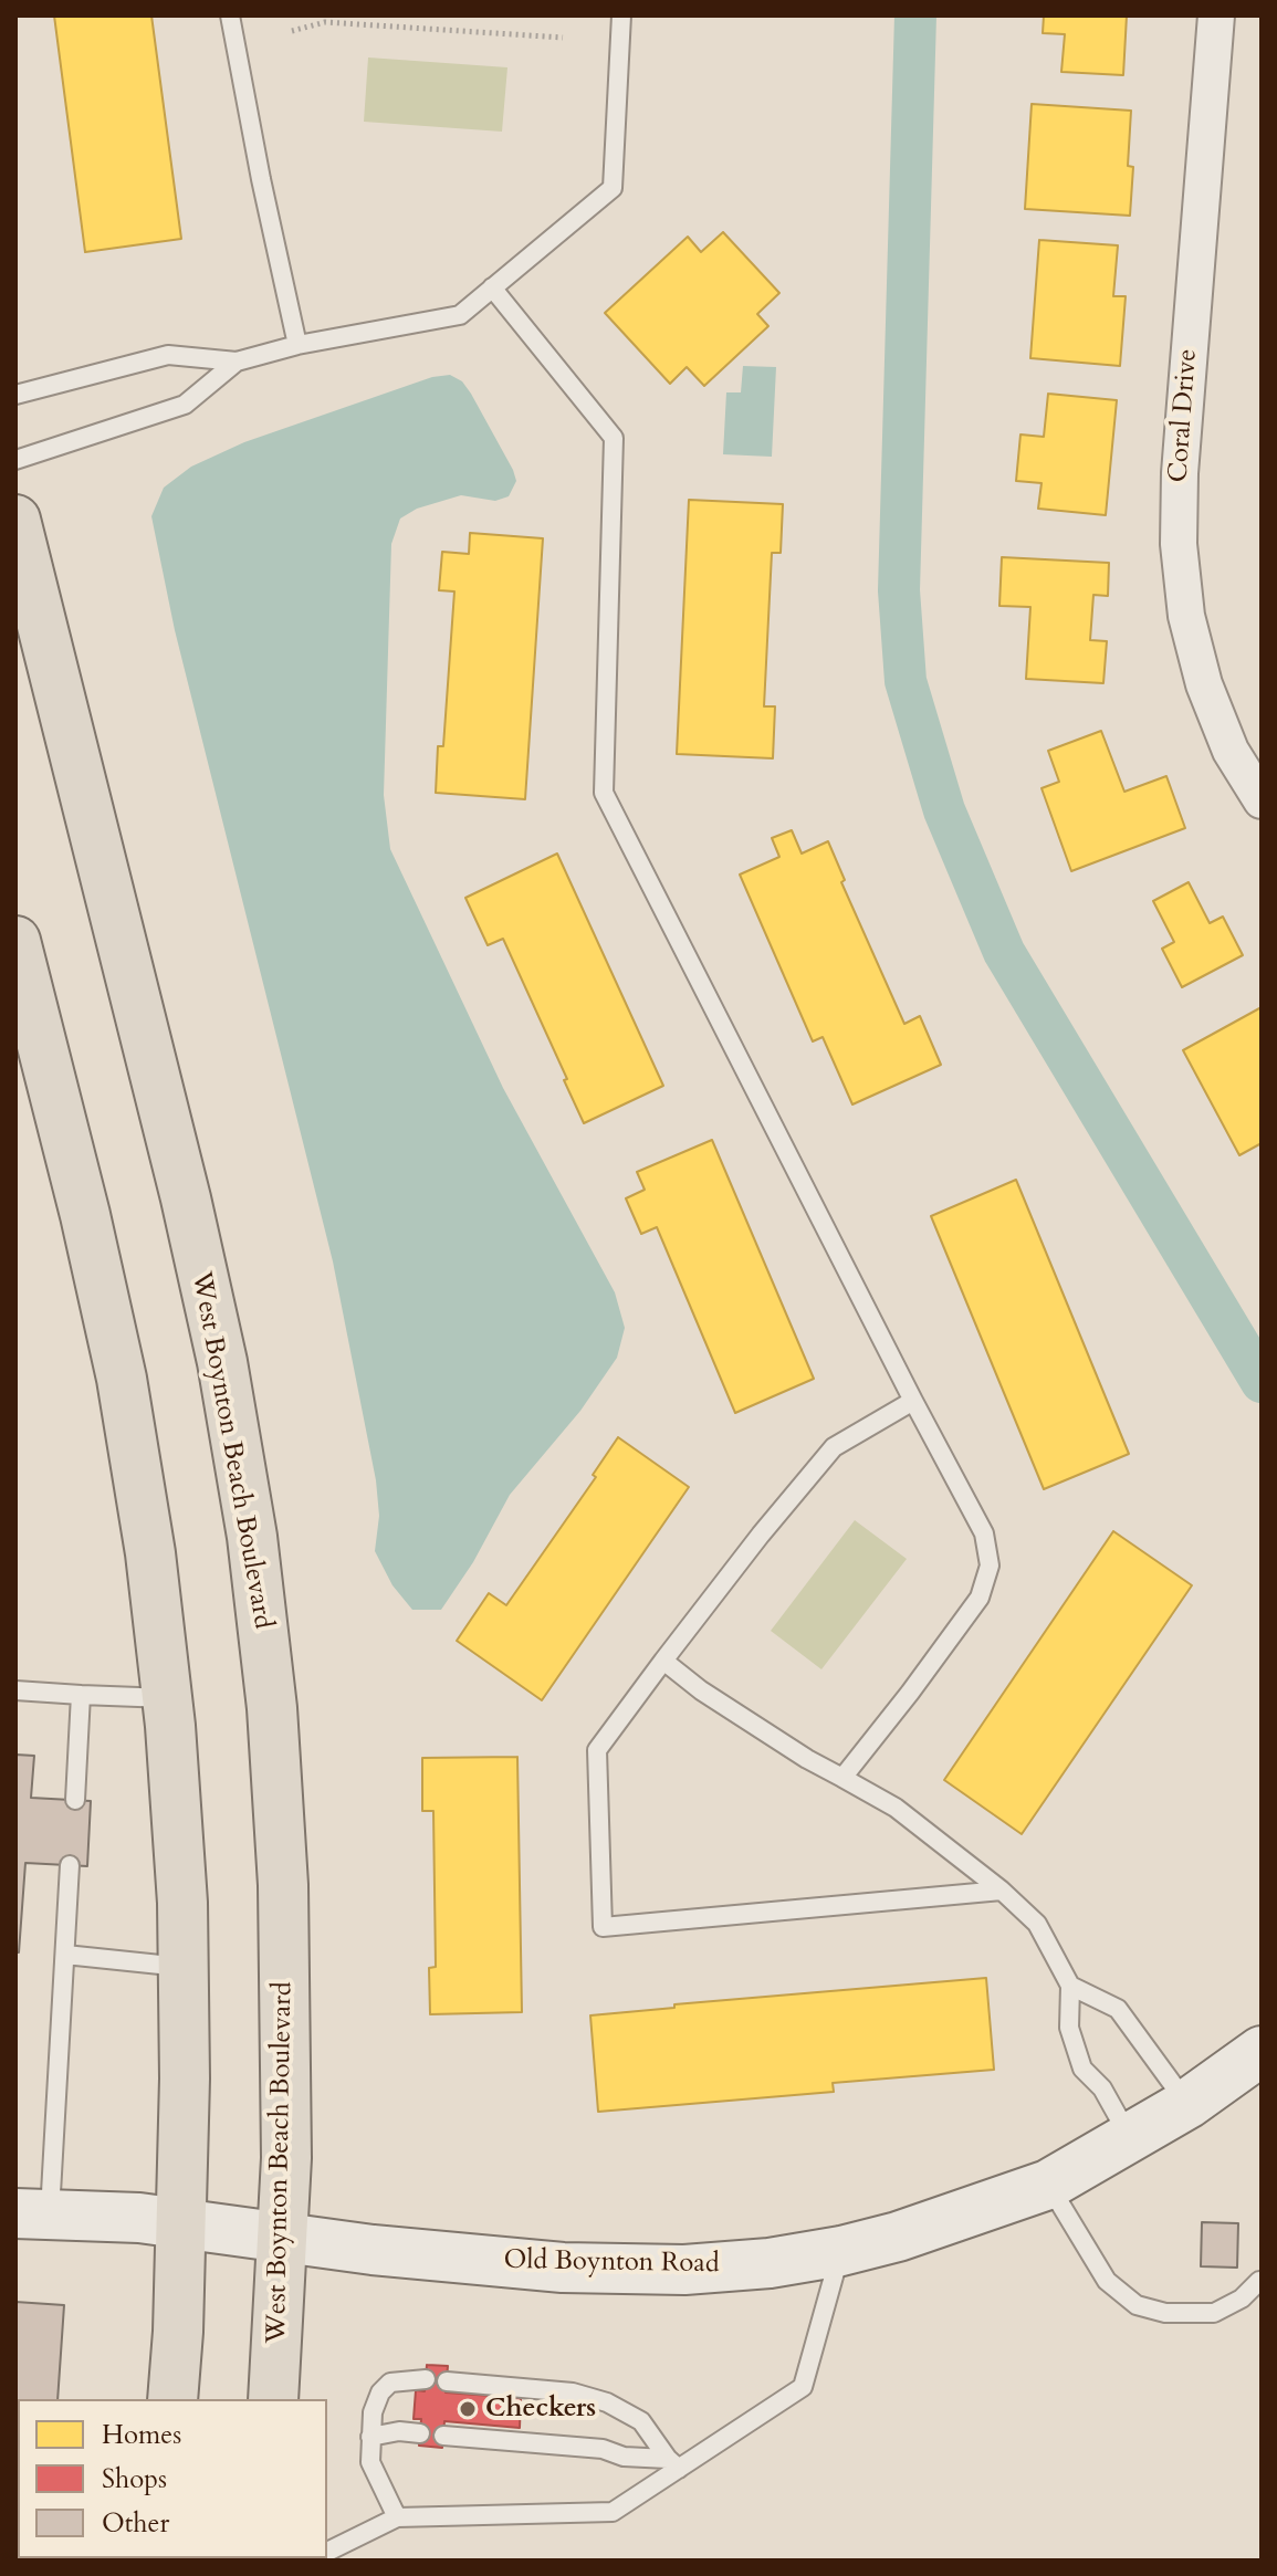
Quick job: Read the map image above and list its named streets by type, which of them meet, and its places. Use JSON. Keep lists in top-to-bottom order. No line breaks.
{"streets":{"main road":["West Boynton Beach Boulevard"],"street":["Coral Drive","Old Boynton Road"]},"crossings":[["West Boynton Beach Boulevard","Old Boynton Road"]],"places":["Checkers"],"legend":["Homes","Shops","Other"]}
